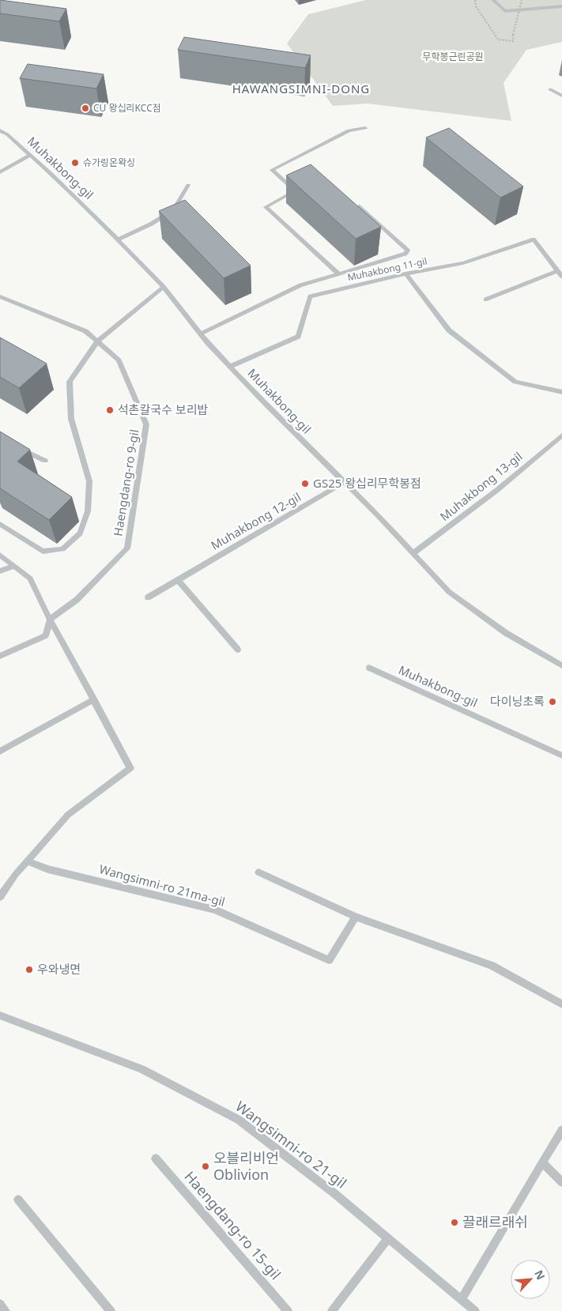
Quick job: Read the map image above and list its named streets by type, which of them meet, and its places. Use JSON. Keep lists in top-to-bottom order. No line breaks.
{"streets":{"street":["Muhakbong-gil","Muhakbong 11-gil","Haengdang-ro 9-gil","Muhakbong 13-gil","Muhakbong 12-gil","Wangsimni-ro 21ma-gil","Wangsimni-ro 21-gil","Haengdang-ro 15-gil"]},"crossings":[["Muhakbong-gil","Muhakbong 11-gil"],["Muhakbong-gil","Muhakbong 13-gil"],["Muhakbong-gil","Muhakbong 12-gil"]],"districts":["HAWANGSIMNI-DONG"],"parks":["무학봉근린공원"],"places":["CU 왕십리KCC점","슈가링온왁싱","석촌칼국수 보리밥","GS25 왕십리무학봉점","다이닝초록","우와냉면","오블리비언 Oblivion","끌래르래쉬"],"north":"top right"}
